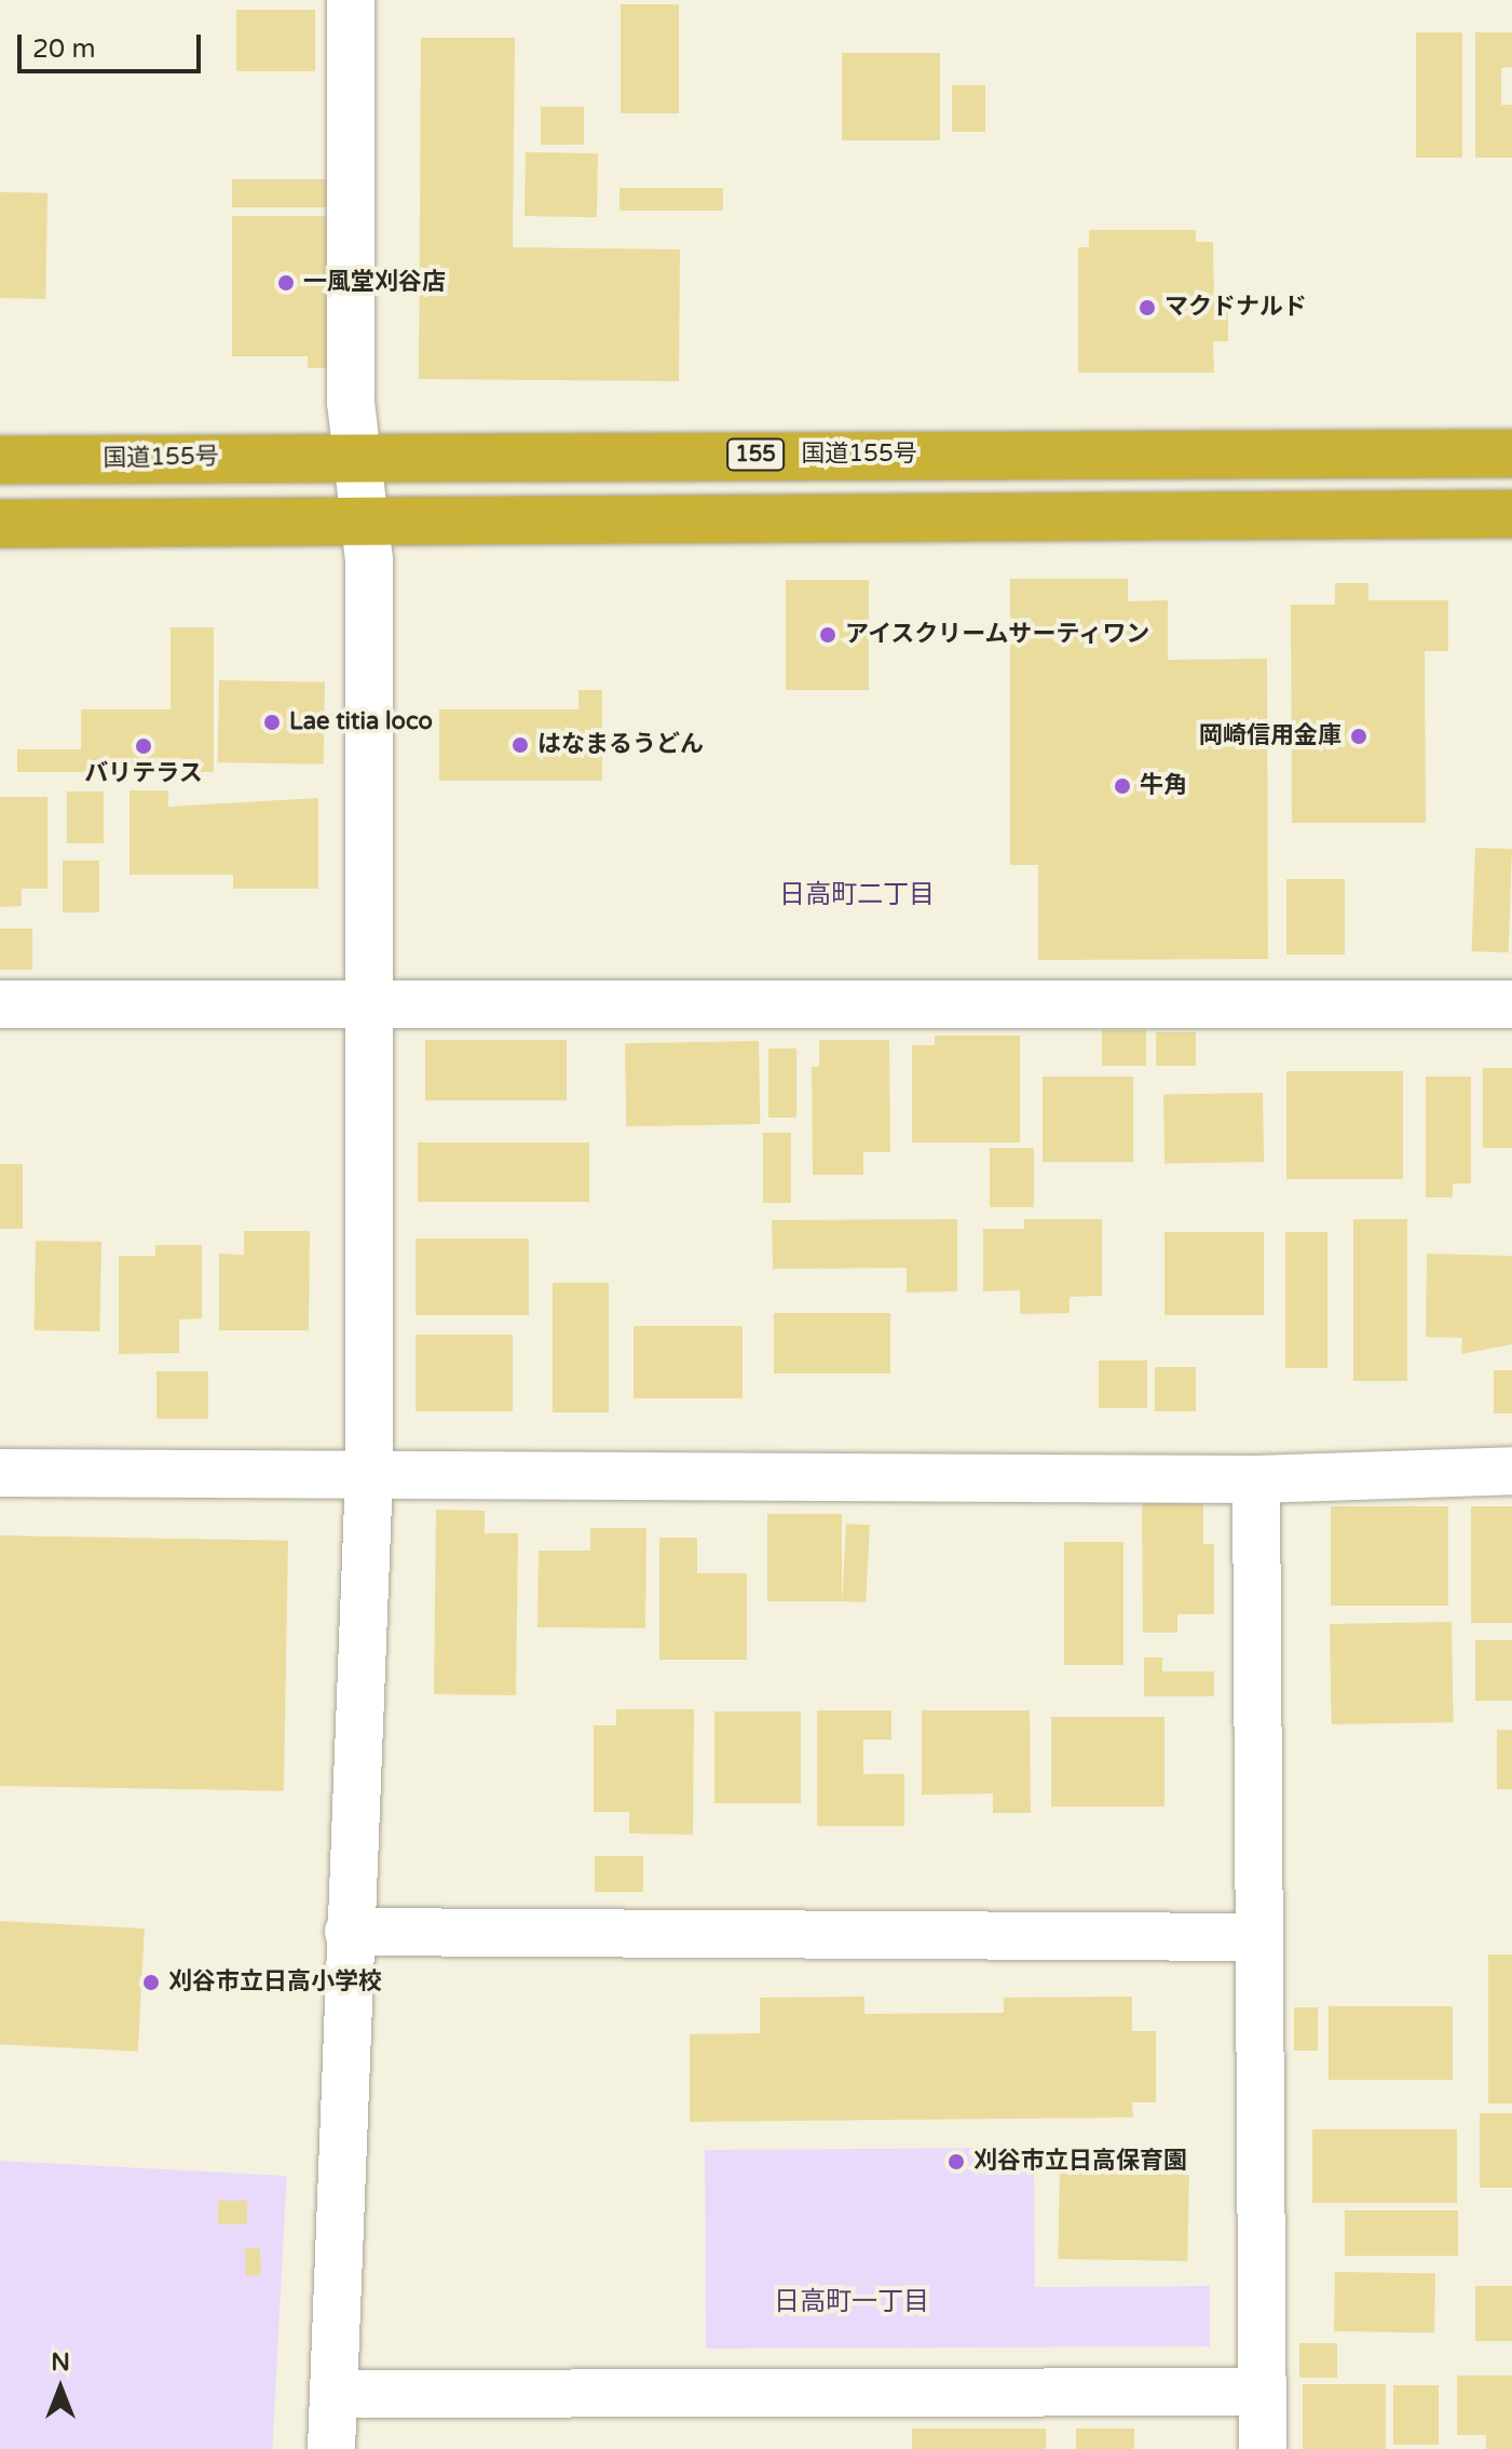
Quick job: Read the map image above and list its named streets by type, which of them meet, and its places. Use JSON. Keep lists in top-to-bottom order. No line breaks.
{"streets":{"highway":["155","国道155号"]},"districts":["日高町二丁目","日高町一丁目"],"places":["一風堂刈谷店","マクドナルド","アイスクリームサーティワン","Lae titia loco","岡崎信用金庫","はなまるうどん","バリテラス","牛角","刈谷市立日高小学校","刈谷市立日高保育園"],"scale_bar":"20 m","north":"top"}
